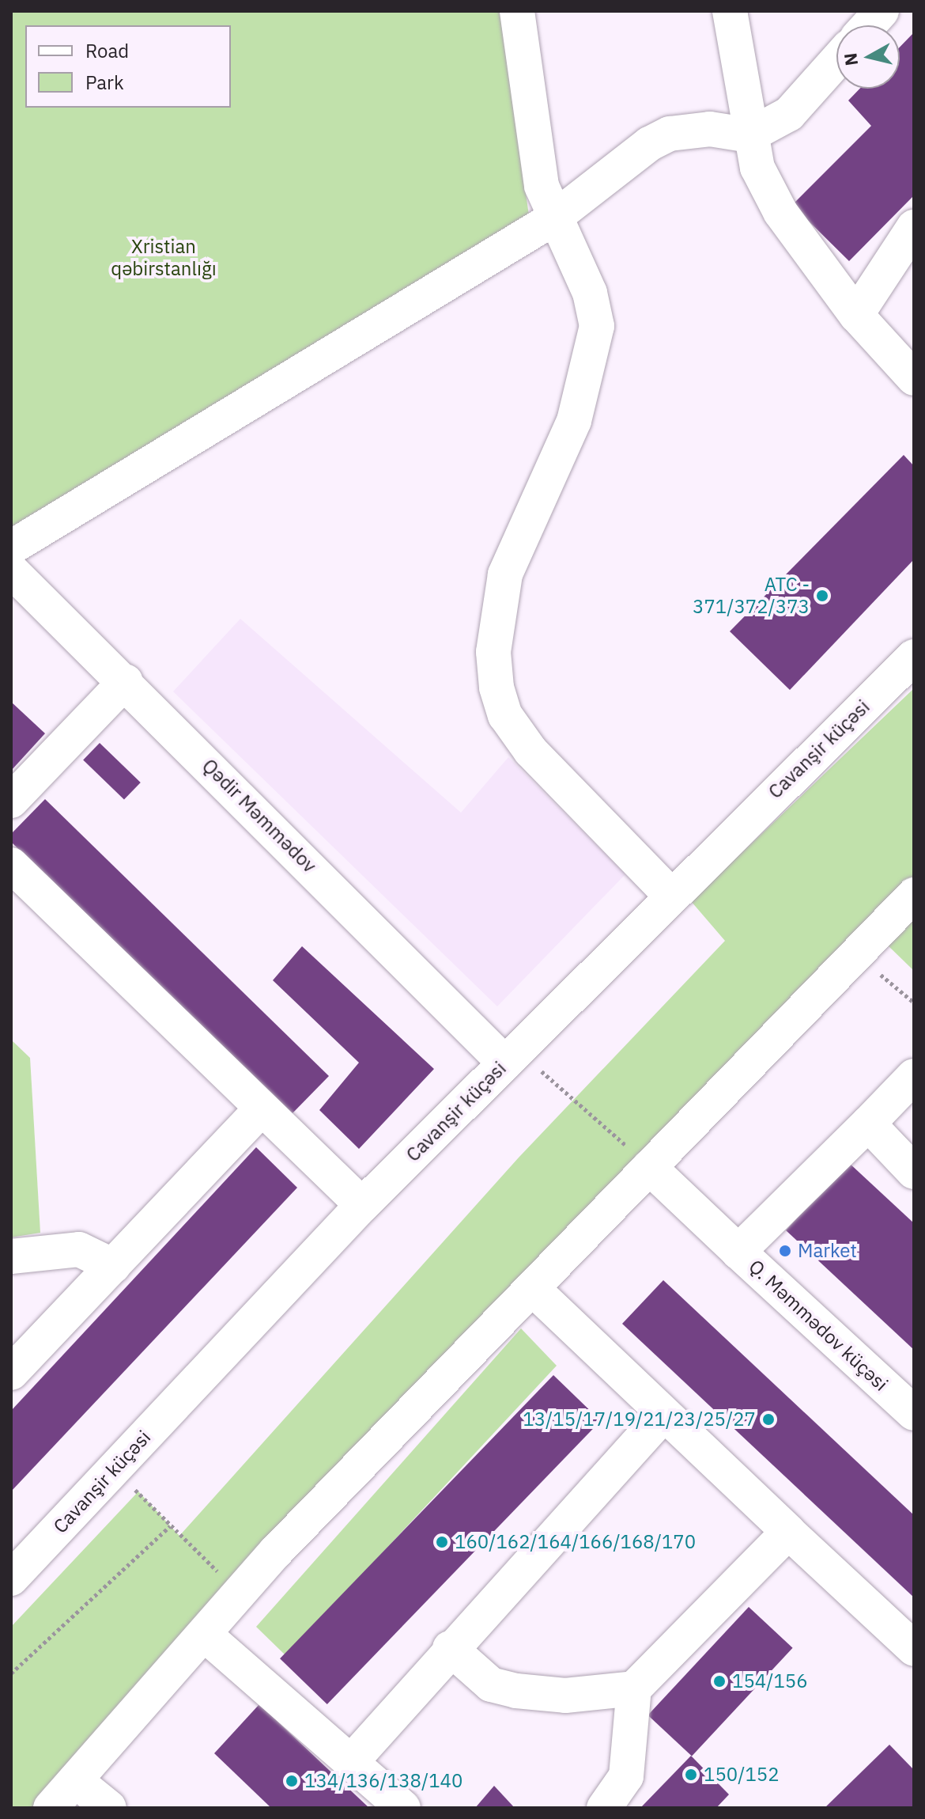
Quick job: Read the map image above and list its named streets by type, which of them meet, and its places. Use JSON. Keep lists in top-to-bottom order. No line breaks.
{"streets":{"street":["Cavanşir küçəsi","Qədir Məmmədov","Q. Məmmədov küçəsi"]},"crossings":[["Cavanşir küçəsi","Qədir Məmmədov"]],"parks":["Xristian qəbirstanlığı"],"places":["ATC - 371/372/373","Market","13/15/17/19/21/23/25/27","160/162/164/166/168/170","154/156","150/152","134/136/138/140"],"legend":["Road","Park"],"north":"left"}
